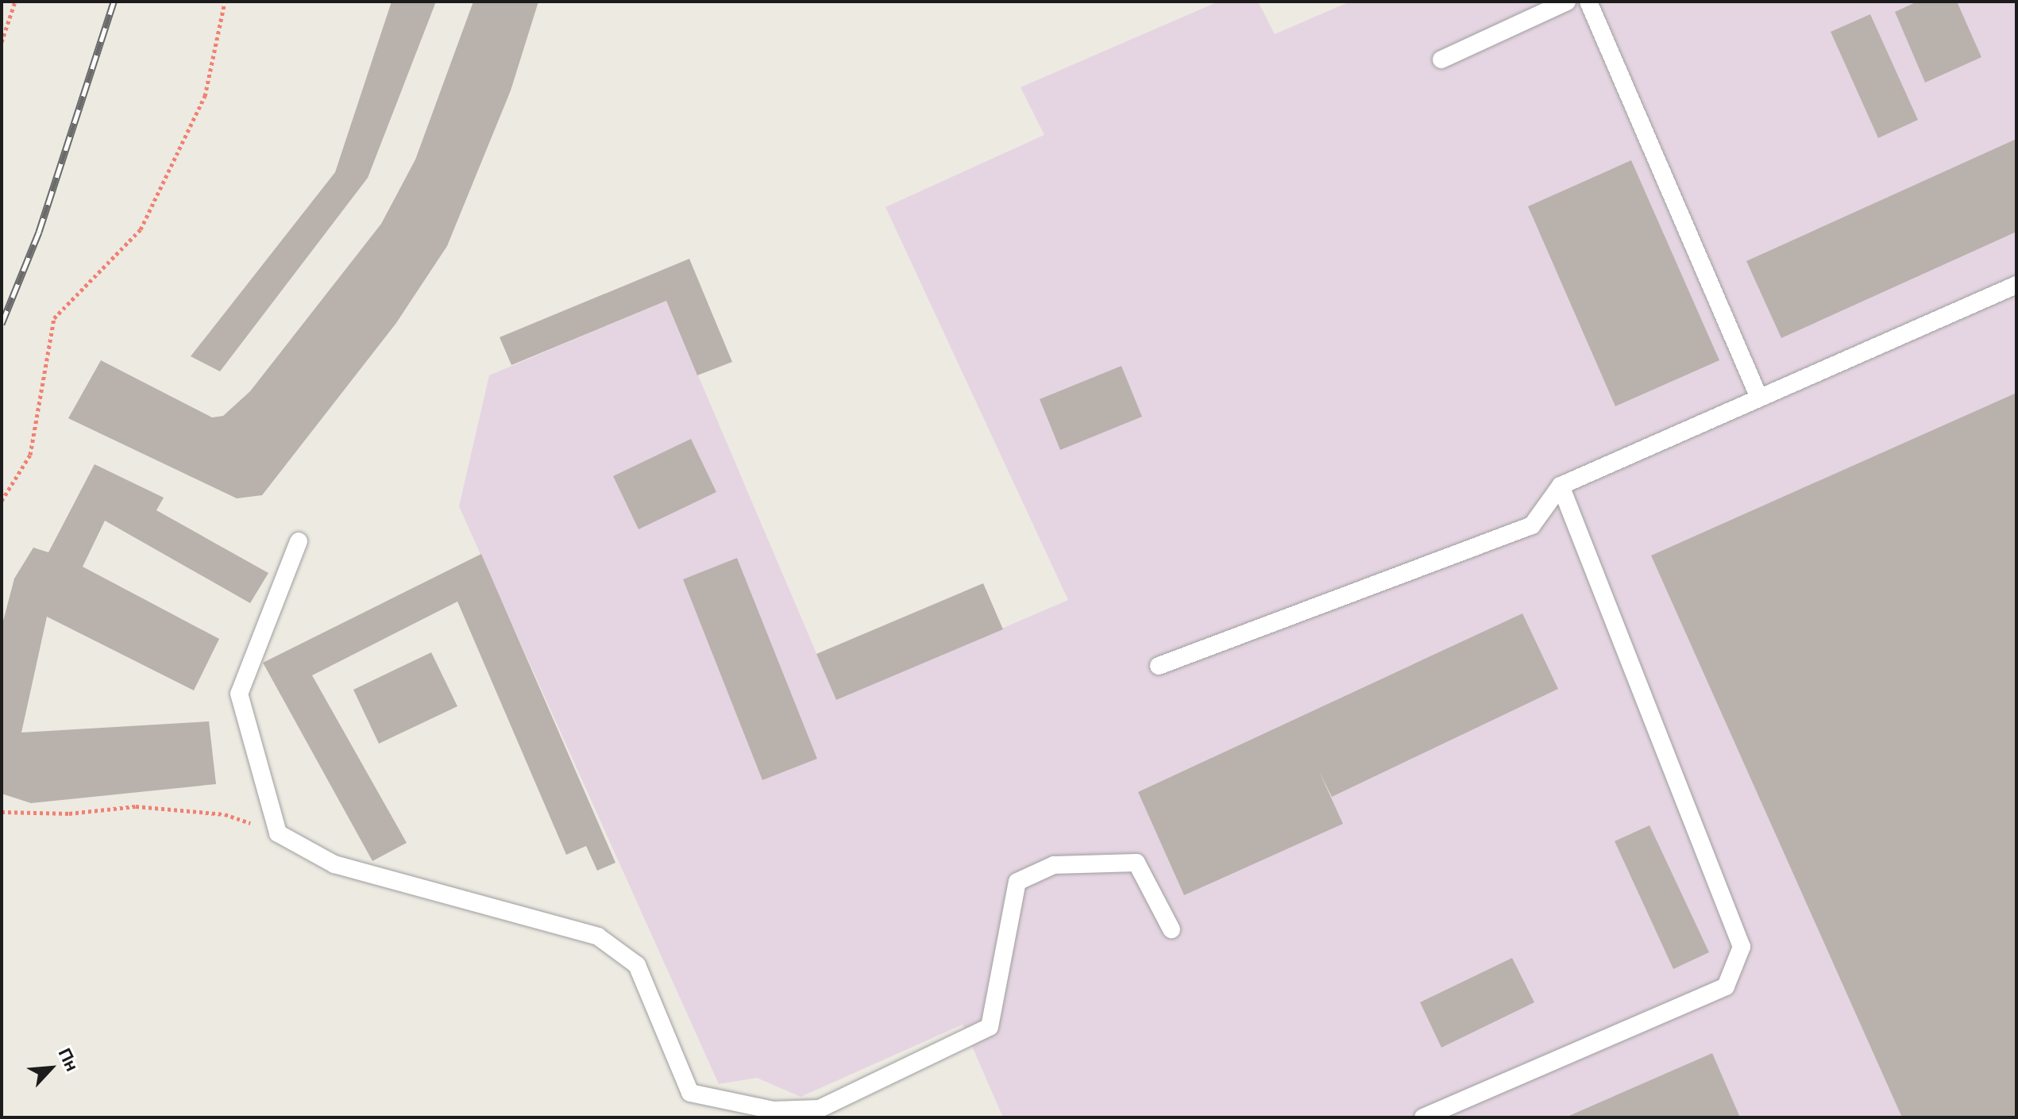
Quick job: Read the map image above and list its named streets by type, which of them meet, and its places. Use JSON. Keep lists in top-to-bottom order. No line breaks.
{"north":"top right"}
